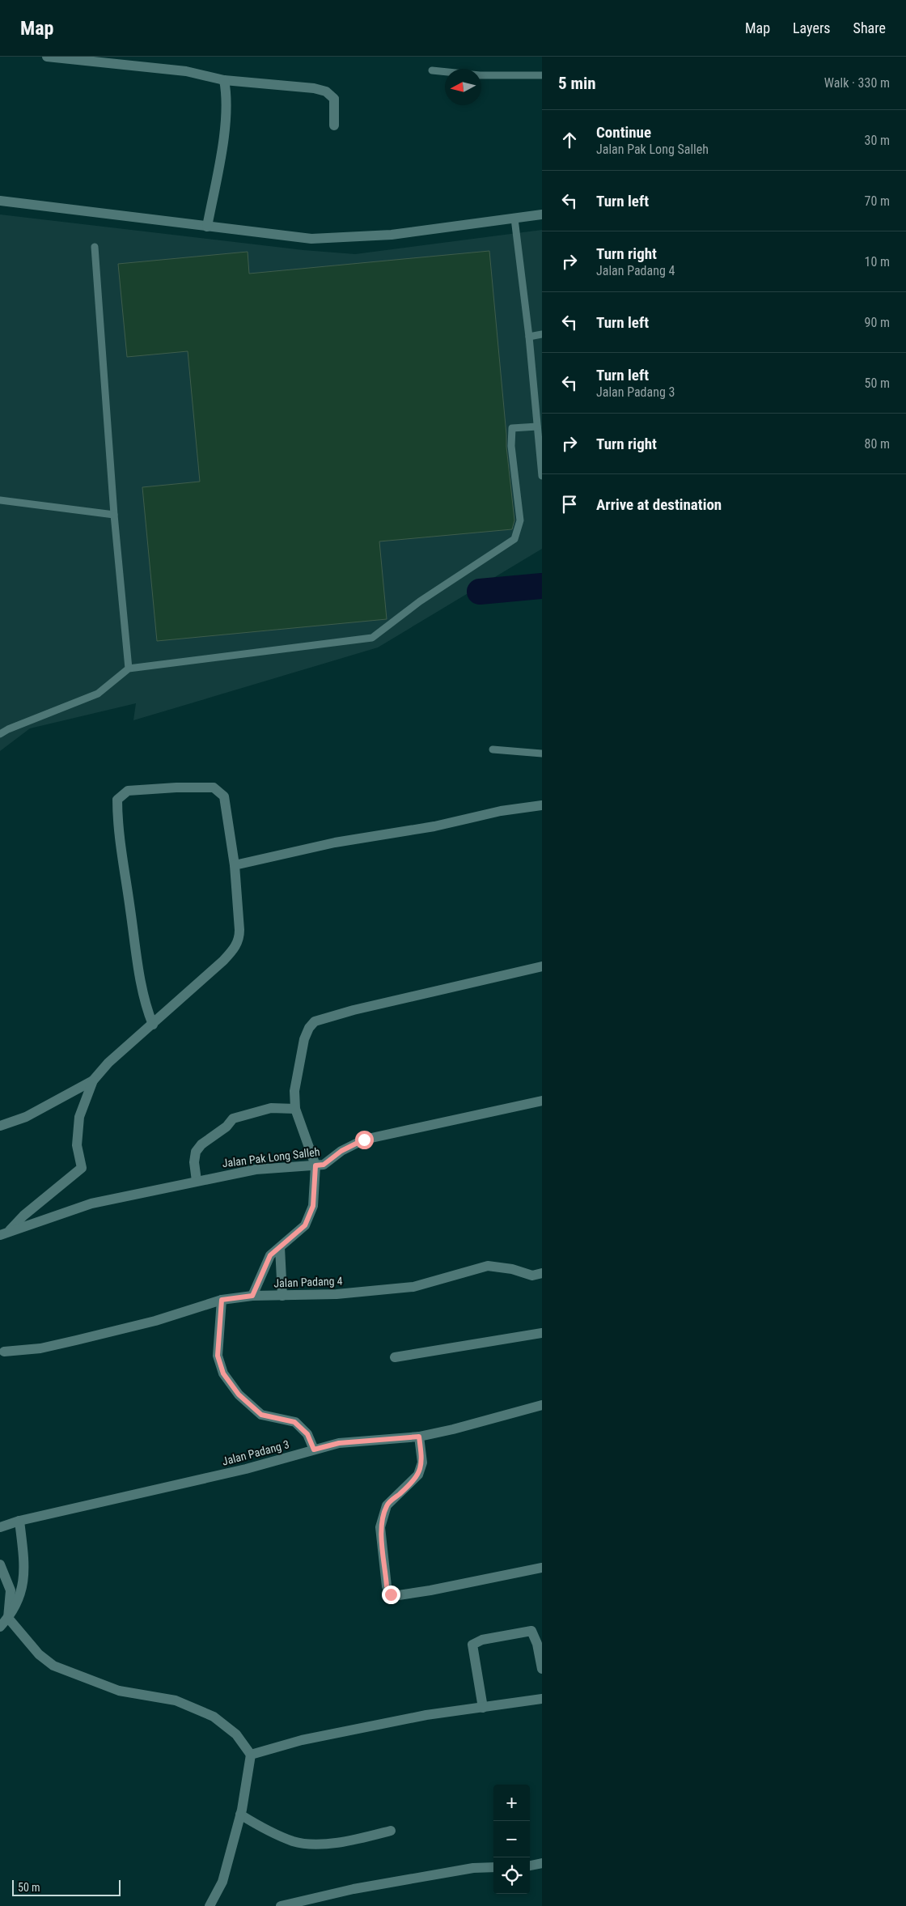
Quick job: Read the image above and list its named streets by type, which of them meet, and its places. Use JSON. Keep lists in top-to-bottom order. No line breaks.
{"streets":{"street":["Jalan Pak Long Salleh","Jalan Padang 4","Jalan Padang 3"]},"scale_bar":"50 m","north":"left","page":{"header":"Map","nav":["Map","Layers","Share"],"heading":["5 min","Walk · 330 m"],"list":[["Continue","Jalan Pak Long Salleh","30 m"],["Turn left","70 m"],["Turn right","Jalan Padang 4","10 m"],["Turn left","90 m"],["Turn left","Jalan Padang 3","50 m"],["Turn right","80 m"],"Arrive at destination"],"map_buttons":["+","−"],"scale":"50 m"}}
